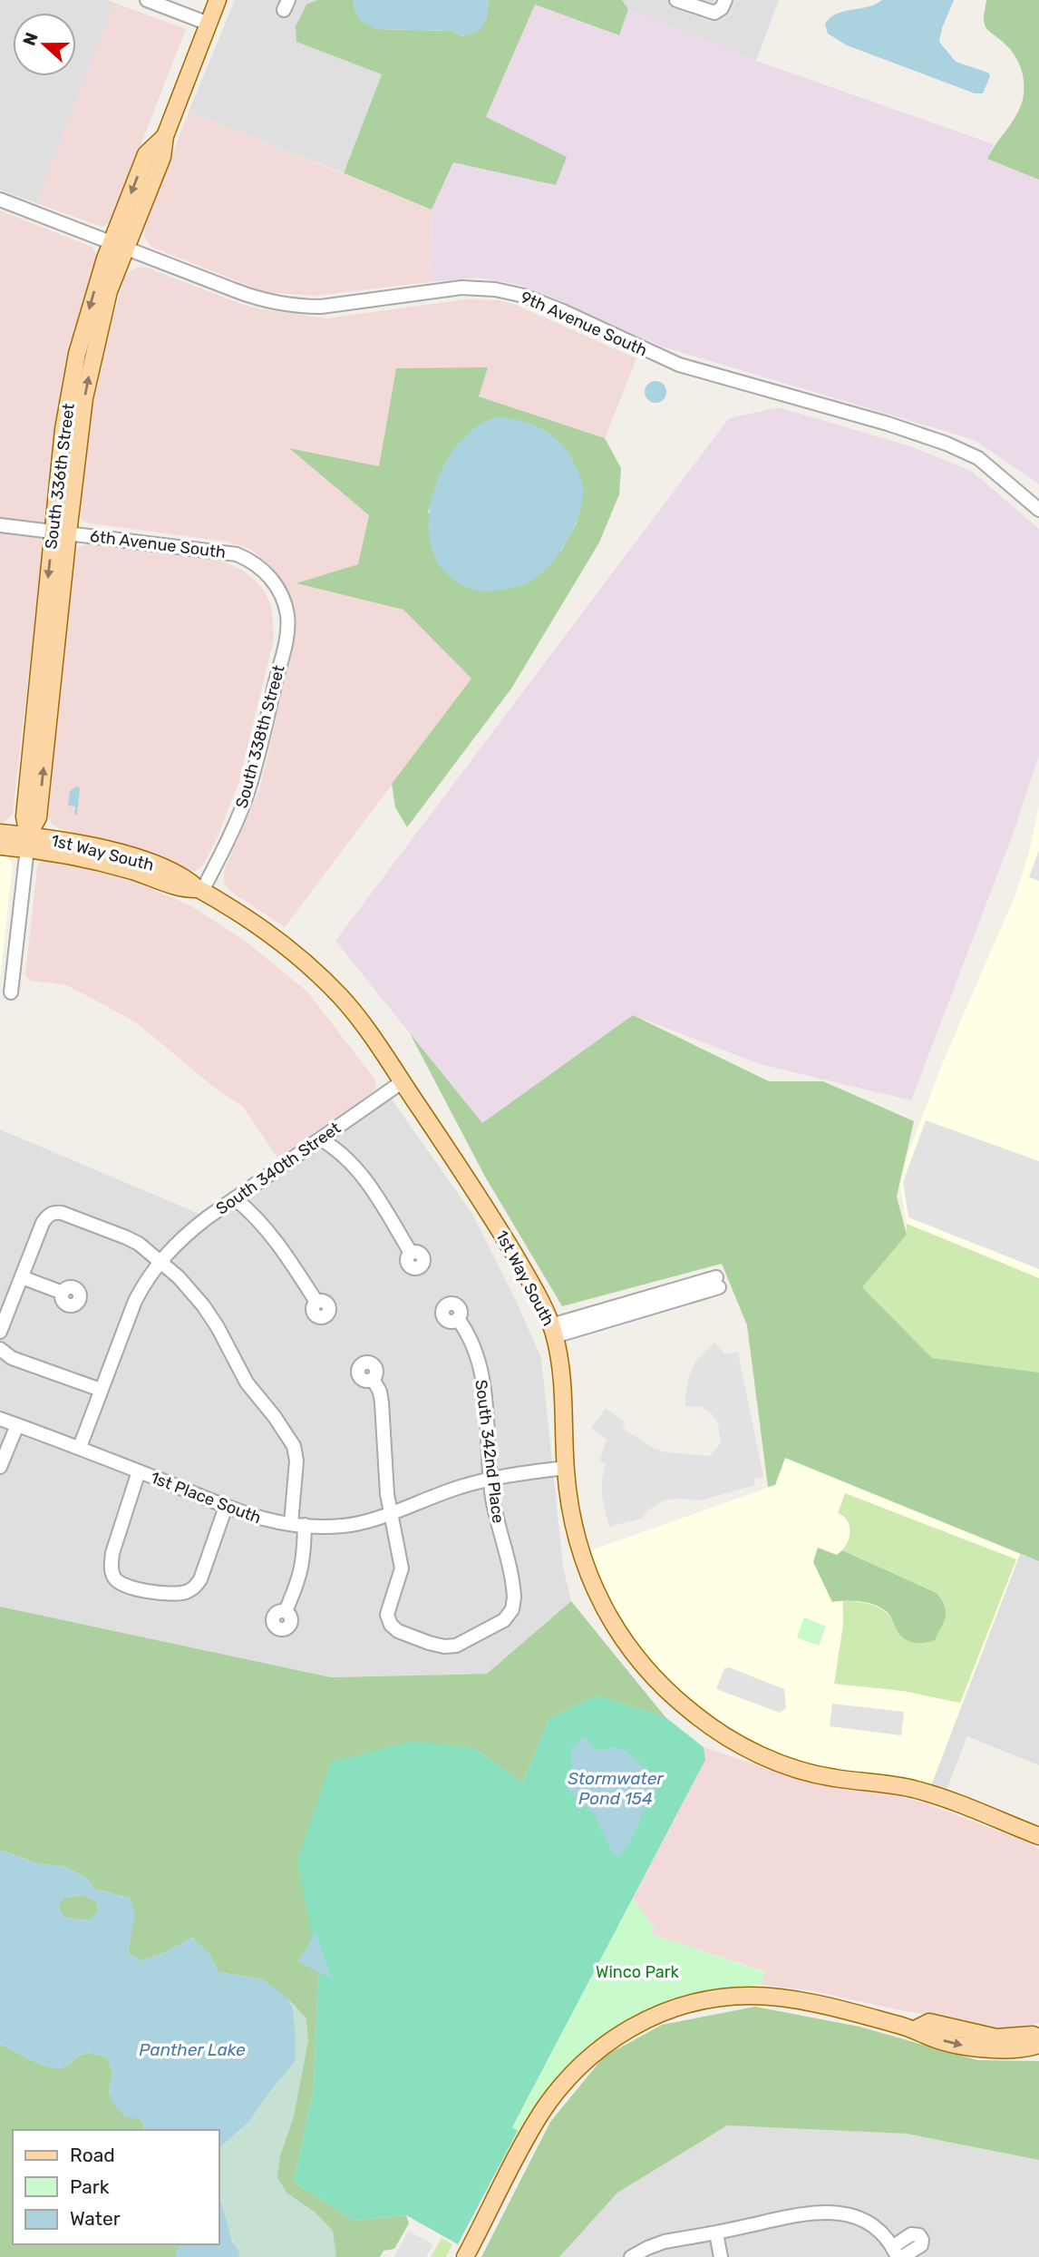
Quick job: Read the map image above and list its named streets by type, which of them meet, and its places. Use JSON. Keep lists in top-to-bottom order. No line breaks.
{"streets":{"main road":["South 336th Street","1st Way South"],"street":["9th Avenue South","6th Avenue South","South 338th Street","South 340th Street","South 342nd Place","1st Place South"]},"crossings":[["9th Avenue South","South 336th Street"],["South 336th Street","6th Avenue South"],["South 336th Street","1st Way South"],["6th Avenue South","South 338th Street"],["South 338th Street","1st Way South"],["1st Way South","South 340th Street"],["1st Way South","1st Place South"],["South 340th Street","1st Place South"],["South 342nd Place","1st Place South"]],"water":["Stormwater Pond 154","Panther Lake"],"parks":["Winco Park"],"legend":["Road","Park","Water"],"north":"left"}
